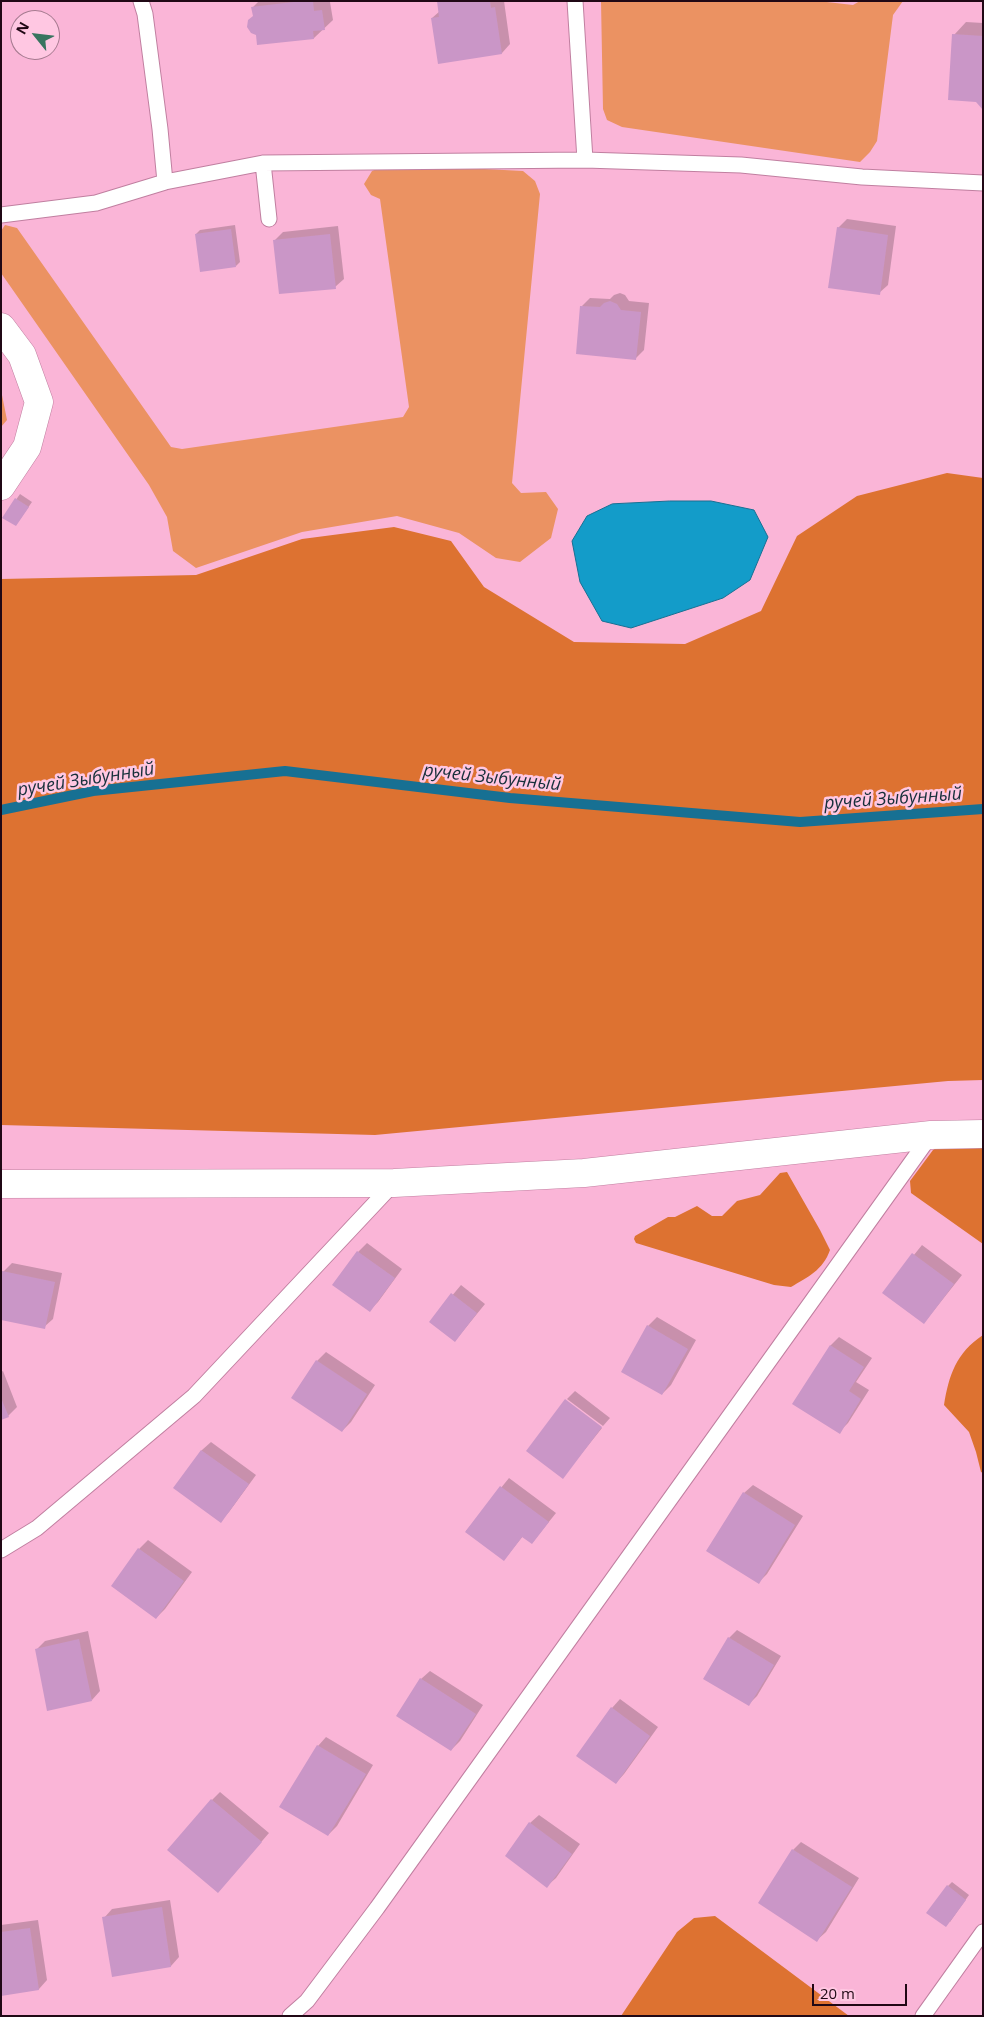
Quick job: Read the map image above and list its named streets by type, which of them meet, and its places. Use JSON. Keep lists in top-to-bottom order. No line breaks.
{"water":["ручей Зыбунный"],"scale_bar":"20 m","north":"top left"}
